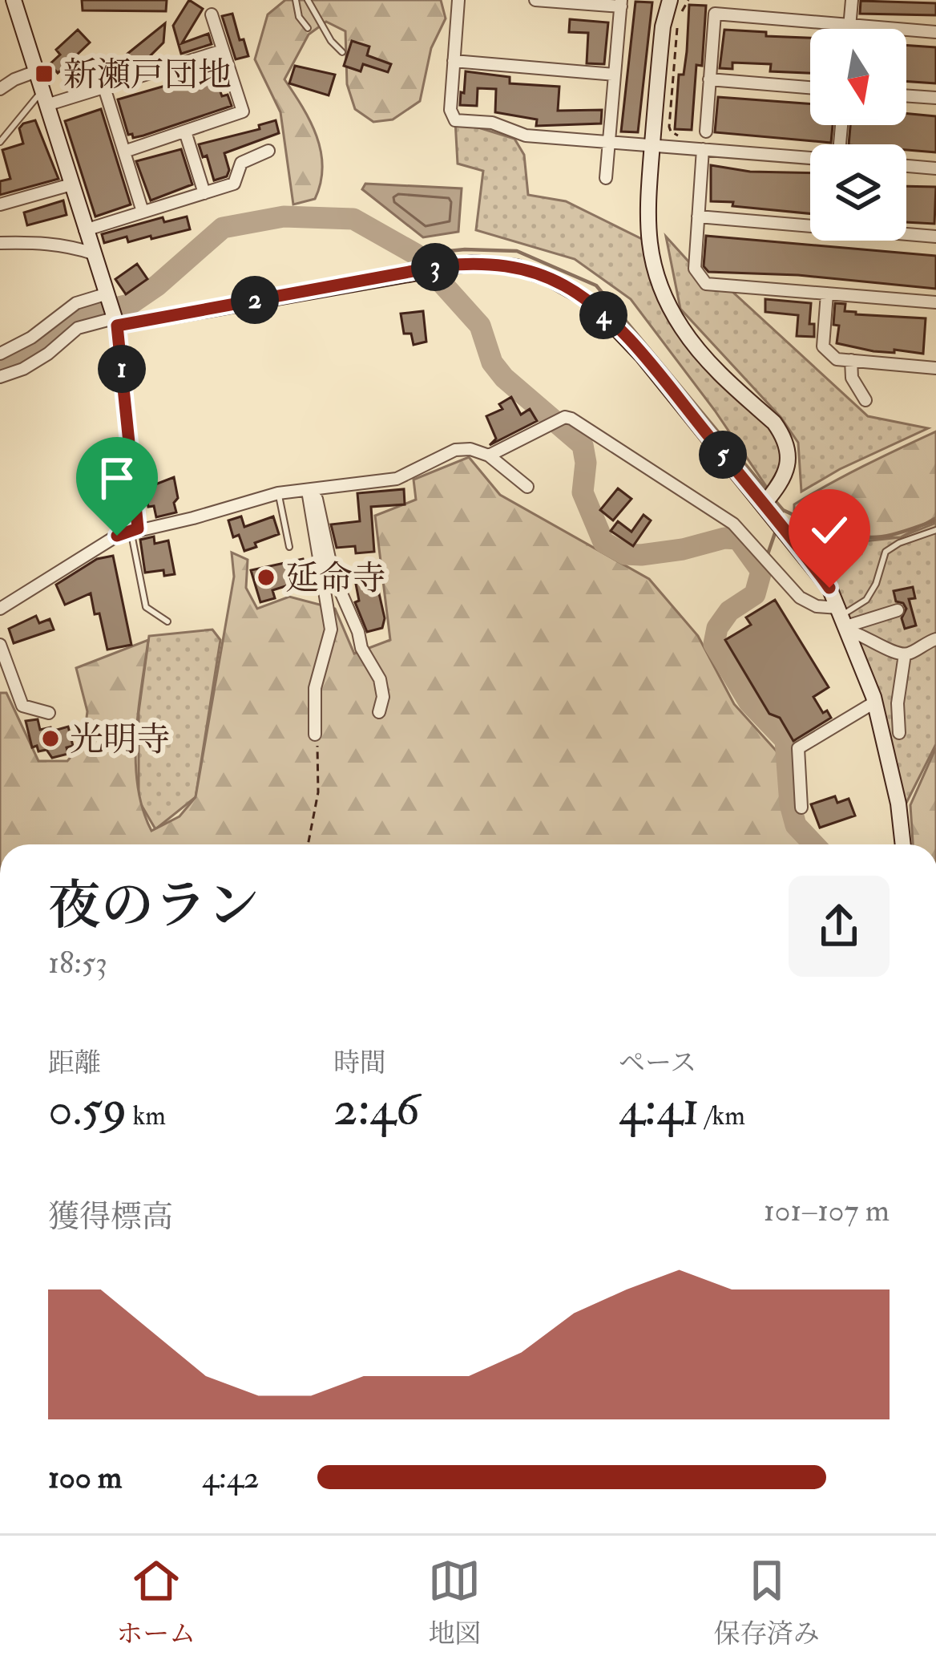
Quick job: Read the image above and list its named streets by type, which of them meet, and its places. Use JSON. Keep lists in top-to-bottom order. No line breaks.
{"places":{"transit":["新瀬戸団地"],"other":["延命寺","光明寺"]},"north":"bottom","page":{"pins":["3","2","4","1","5"],"heading":["夜のラン","18:53"],"stats":[["距離","0.59 km"],["時間","2:46"],["ペース","4:41 /km"]],"chart":["獲得標高","101–107 m"],"list":[{"name":"100 m","note":"4:42"}],"tabs":["ホーム","地図","保存済み"]}}
